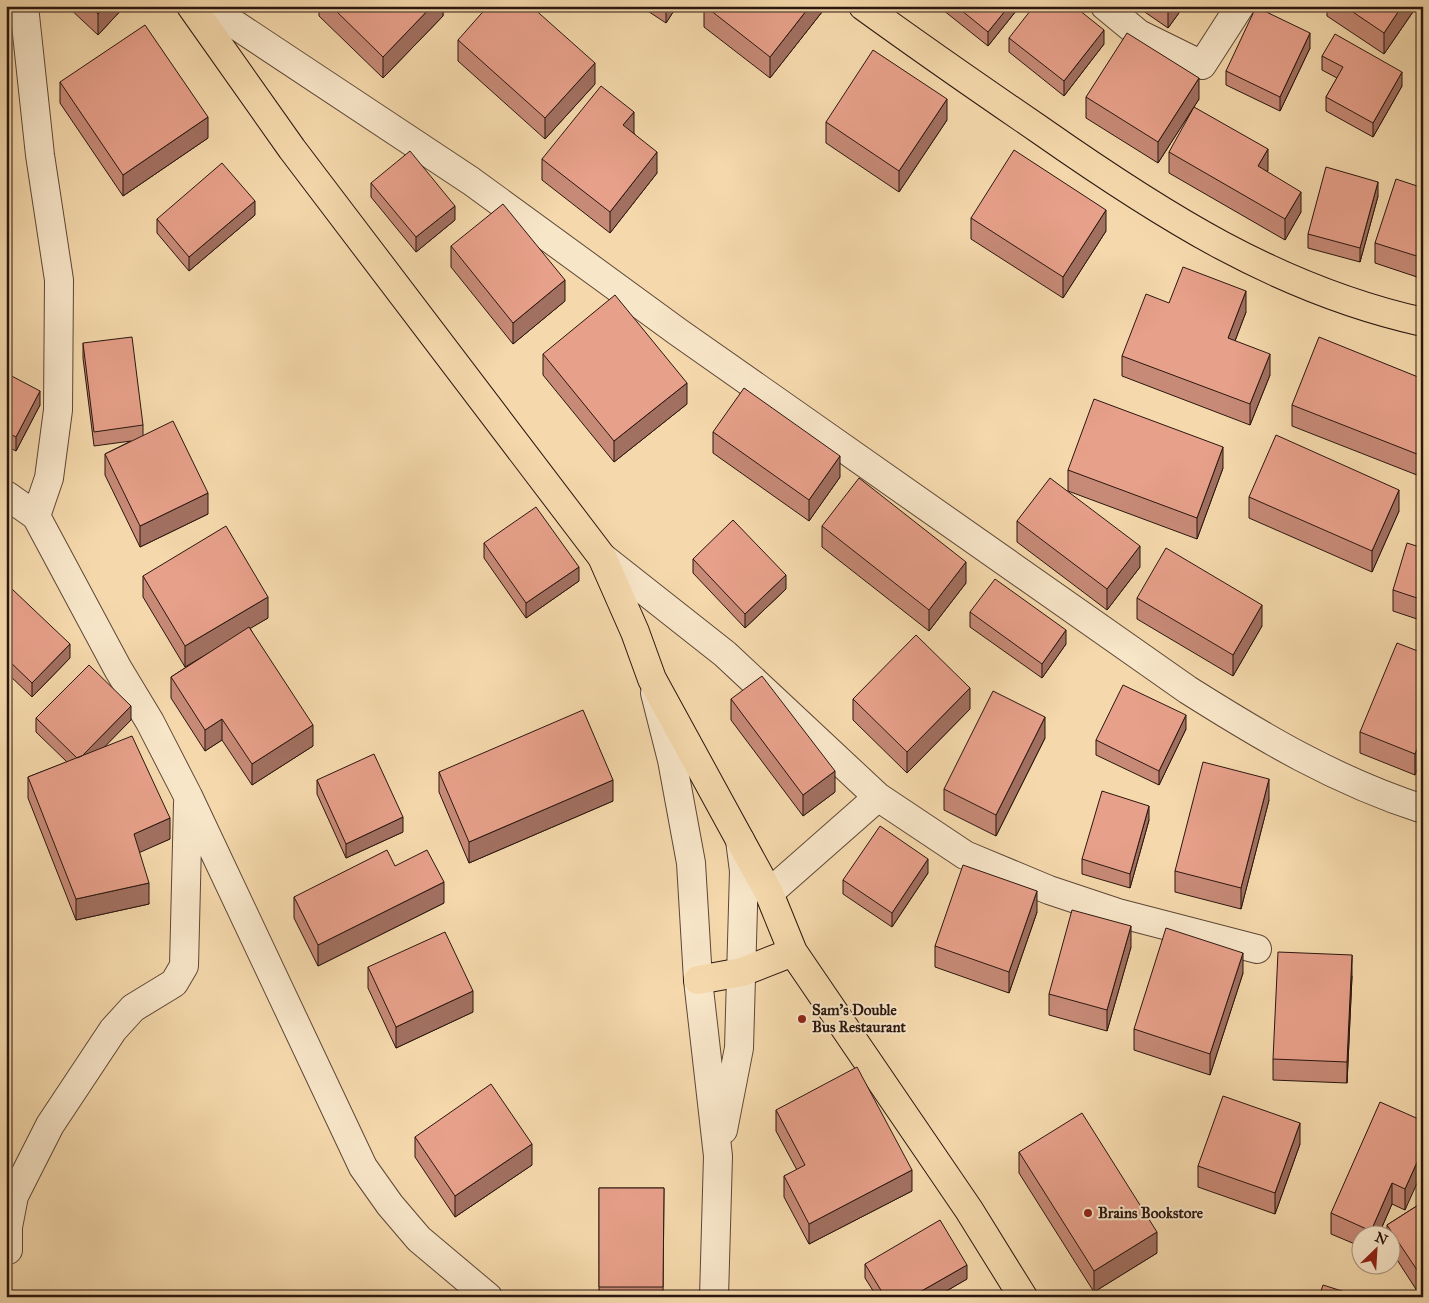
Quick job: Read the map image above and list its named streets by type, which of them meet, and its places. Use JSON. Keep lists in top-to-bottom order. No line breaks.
{"places":["Sam's Double Bus Restaurant","Brains Bookstore"],"north":"top right"}
